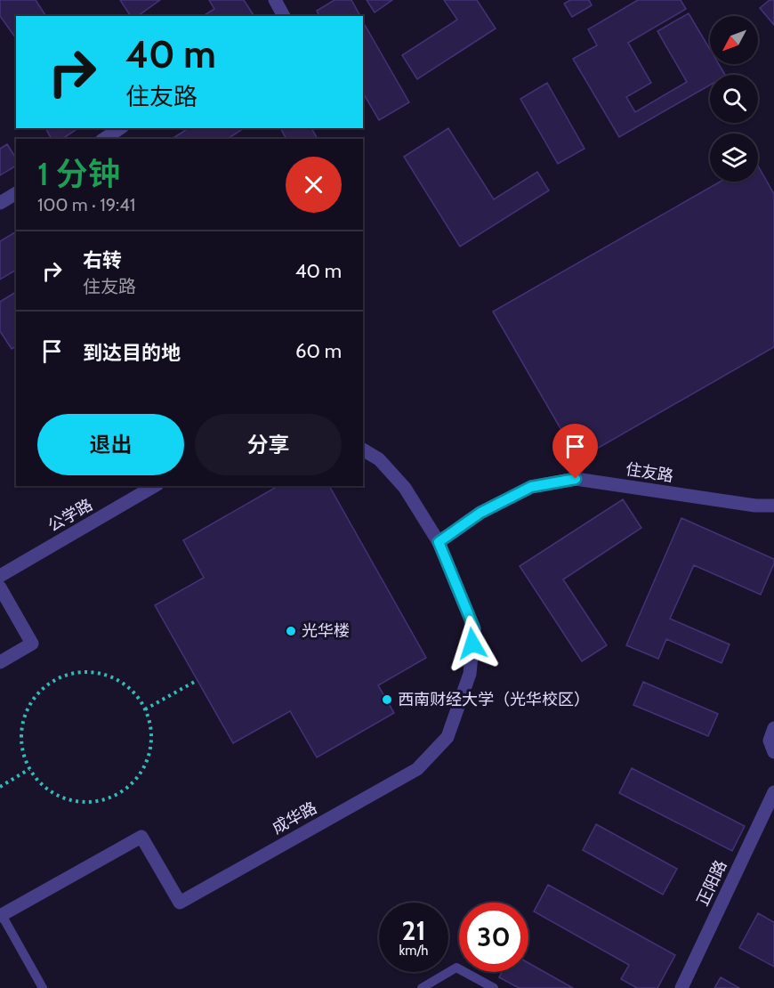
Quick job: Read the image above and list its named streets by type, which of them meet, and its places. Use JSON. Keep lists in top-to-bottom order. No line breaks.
{"streets":{"street":["住友路","公学路","成华路","正阳路"]},"crossings":[["住友路","成华路"]],"places":["光华楼","西南财经大学（光华校区）"],"north":"bottom left","page":{"turn":["40 m","住友路"],"heading":["1 分钟","100 m · 19:41"],"list":[{"name":"右转","note":"住友路","value":"40 m"},{"name":"到达目的地","value":"60 m"}],"buttons":["退出","分享"],"speed":"21 km/h","limit":"30"}}
